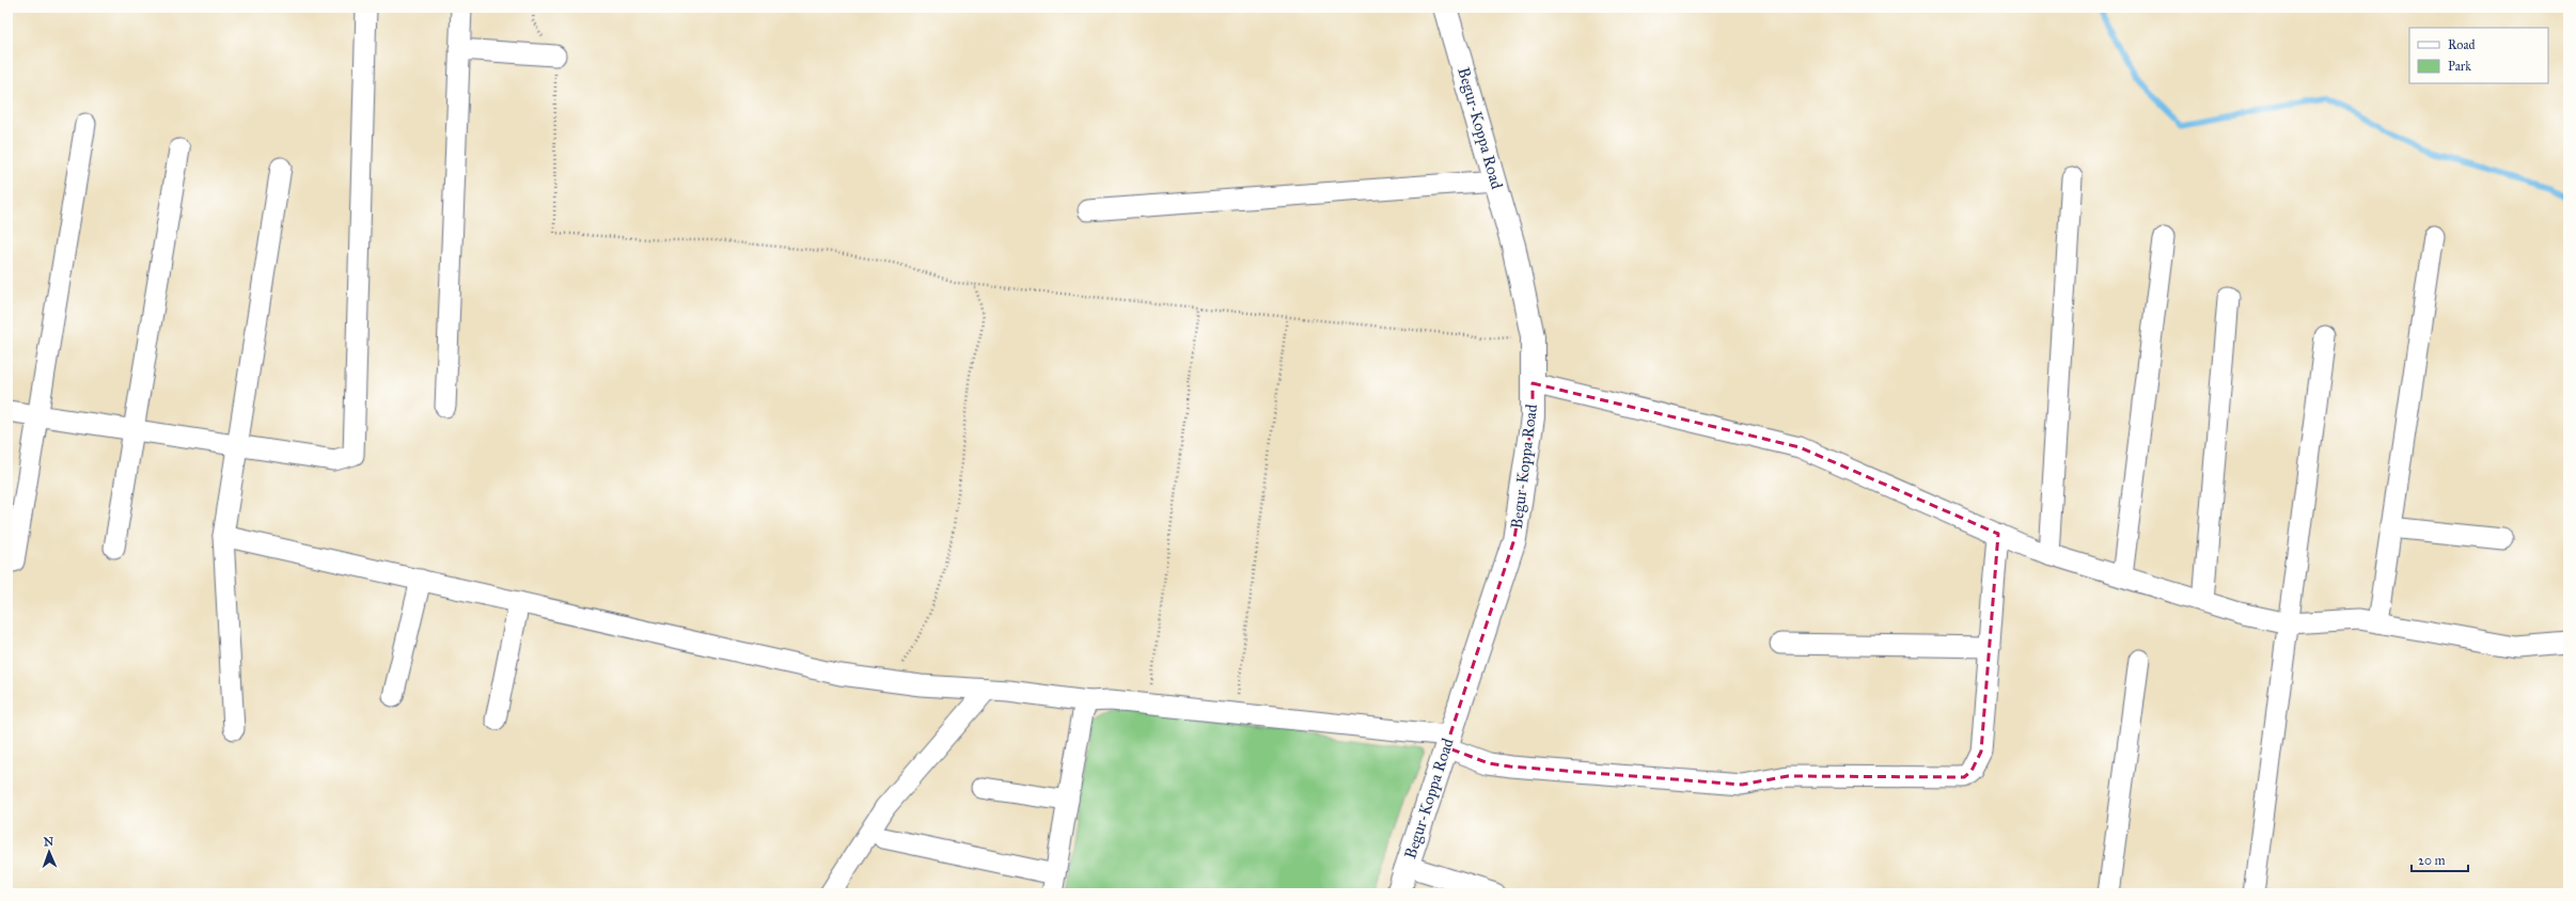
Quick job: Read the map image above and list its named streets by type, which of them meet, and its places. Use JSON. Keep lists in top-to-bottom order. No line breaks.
{"streets":{"main road":["Begur-Koppa Road"]},"legend":["Road","Park"],"scale_bar":"20 m","north":"top"}
